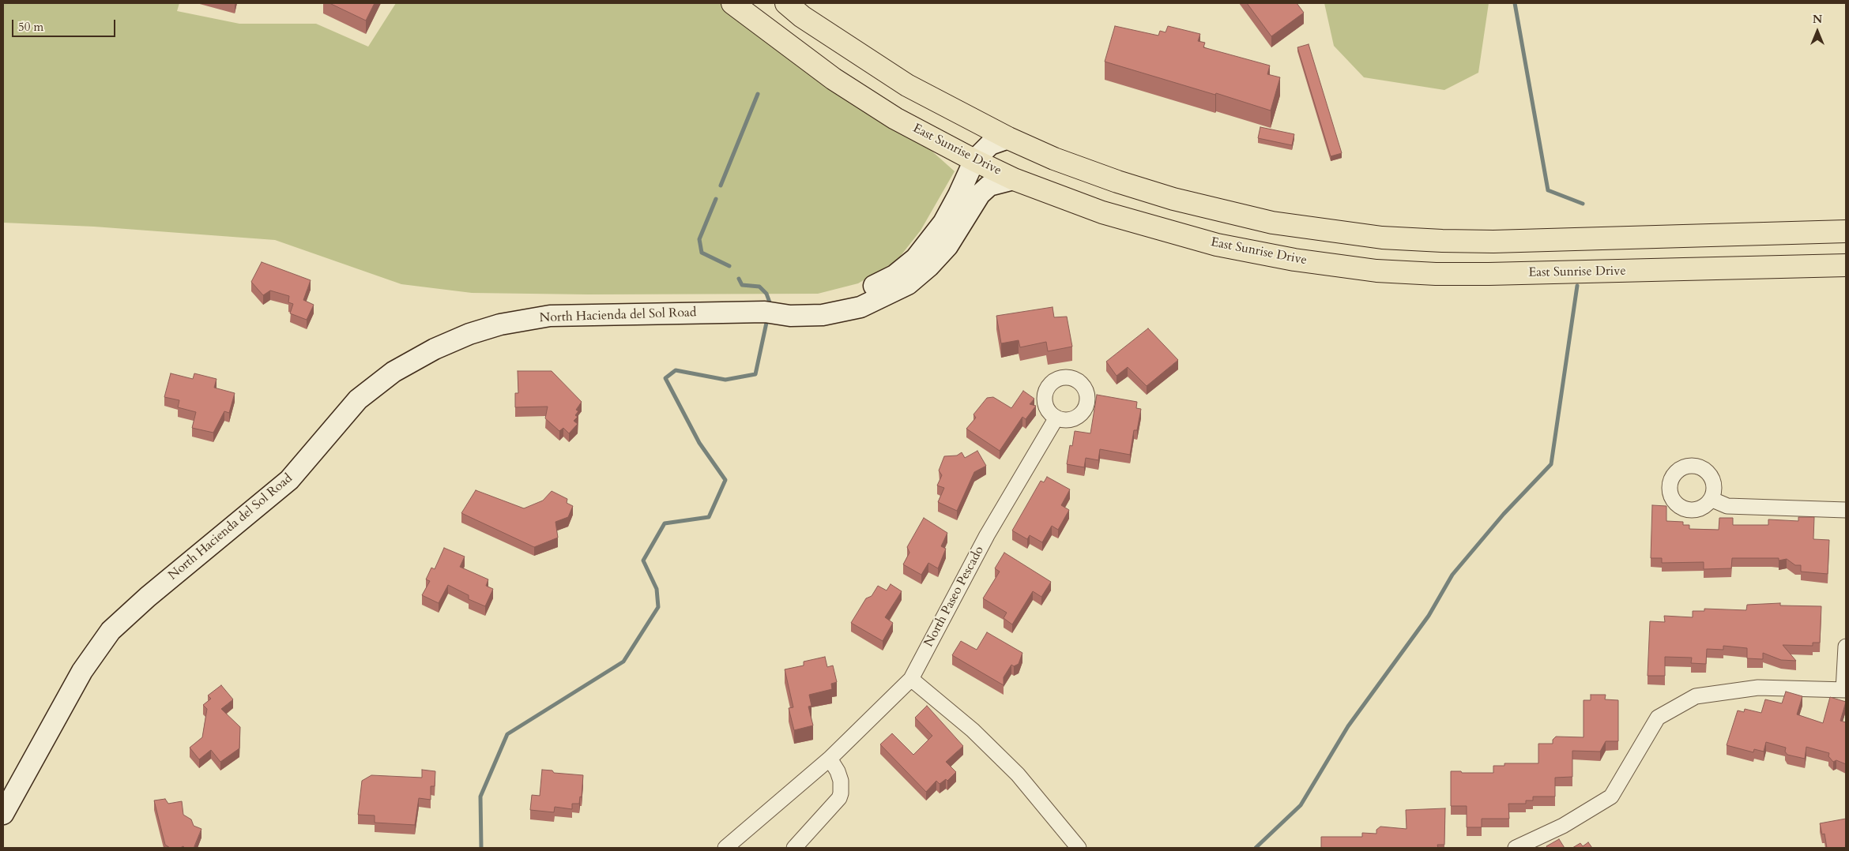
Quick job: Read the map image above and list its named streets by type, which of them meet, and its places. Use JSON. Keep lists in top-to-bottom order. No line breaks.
{"streets":{"main road":["East Sunrise Drive"],"street":["North Hacienda del Sol Road","North Paseo Pescado"]},"crossings":[["East Sunrise Drive","North Hacienda del Sol Road"]],"scale_bar":"50 m","north":"top"}
